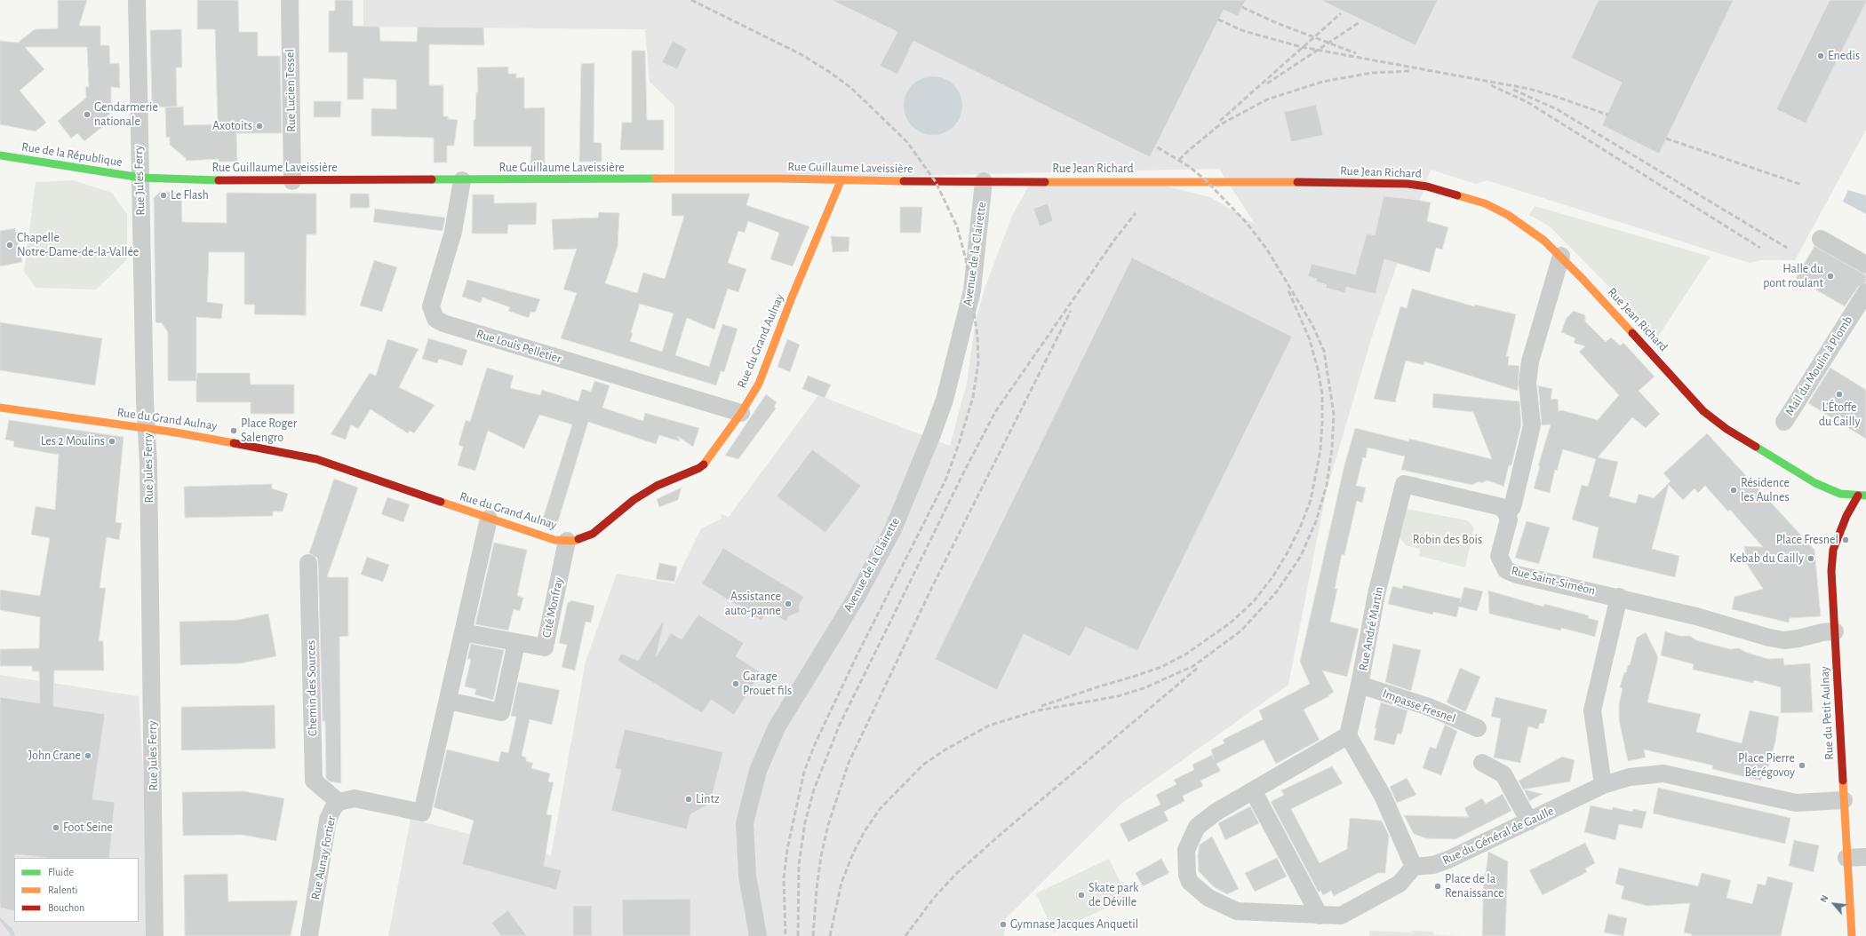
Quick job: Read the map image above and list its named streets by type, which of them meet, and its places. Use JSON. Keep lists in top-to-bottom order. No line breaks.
{"streets":{"street":["Rue Lucien Tessel","Rue de la République","Rue Guillaume Laveissière","Rue Jean Richard","Rue Jules Ferry","Avenue de la Clairette","Rue du Grand Aulnay","Rue Louis Pelletier","Mail du Moulin à Plomb","Rue Saint-Siméon","Cité Monfray","Rue André Martin","Chemin des Sources","Impasse Fresnel","Rue du Petit Aulnay","Rue du Général de Gaulle","Rue Aunay Fortier"]},"crossings":[["Rue Lucien Tessel","Rue Guillaume Laveissière"],["Rue de la République","Rue Guillaume Laveissière"],["Rue de la République","Rue Jules Ferry"],["Rue Guillaume Laveissière","Rue Jean Richard"],["Rue Guillaume Laveissière","Rue Jules Ferry"],["Rue Guillaume Laveissière","Avenue de la Clairette"],["Rue Guillaume Laveissière","Rue du Grand Aulnay"],["Rue Guillaume Laveissière","Rue Louis Pelletier"],["Rue Jean Richard","Avenue de la Clairette"],["Rue Jean Richard","Rue Saint-Siméon"],["Rue Jean Richard","Rue du Petit Aulnay"],["Rue Jules Ferry","Rue du Grand Aulnay"],["Rue du Grand Aulnay","Rue Louis Pelletier"],["Rue du Grand Aulnay","Cité Monfray"],["Rue Saint-Siméon","Rue André Martin"],["Rue Saint-Siméon","Rue du Petit Aulnay"],["Rue André Martin","Impasse Fresnel"],["Chemin des Sources","Rue Aunay Fortier"],["Rue du Petit Aulnay","Rue du Général de Gaulle"]],"parks":["Robin des Bois"],"places":["Enedis","Gendarmerie nationale","Axotoits","Le Flash","Chapelle Notre-Dame-de-la-Vallée","Halle du pont roulant","L'Étoffe du Cailly","Place Roger Salengro","Les 2 Moulins","Résidence les Aulnes","Place Fresnel","Kebab du Cailly","Assistance auto-panne","Garage Prouet fils","John Crane","Place Pierre Bérégovoy","Lintz","Foot Seine","Place de la Renaissance","Skate park de Déville","Gymnase Jacques Anquetil"],"legend":["Fluide","Ralenti","Bouchon"],"north":"top left"}
